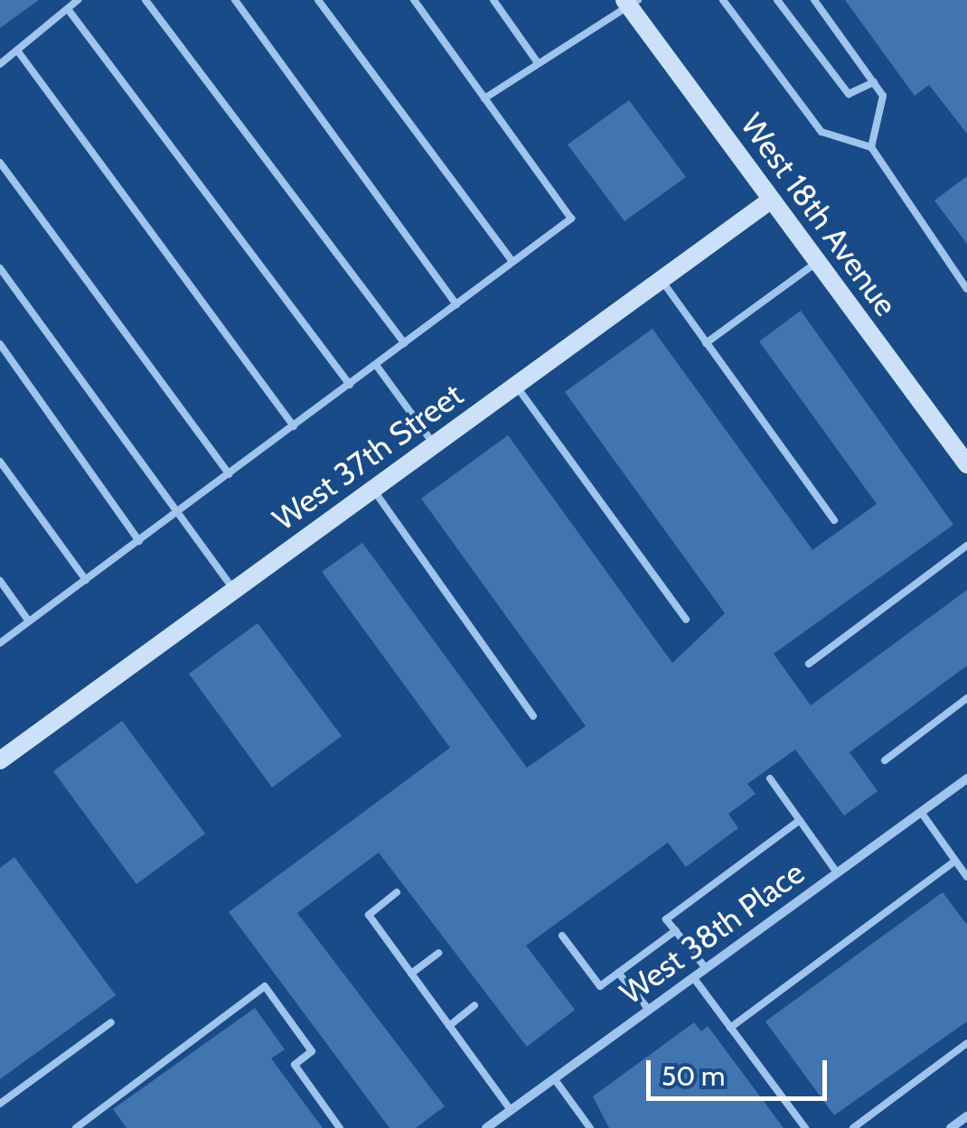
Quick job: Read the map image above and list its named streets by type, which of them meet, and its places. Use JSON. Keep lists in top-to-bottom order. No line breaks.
{"streets":{"street":["West 18th Avenue","West 37th Street","West 38th Place"]},"crossings":[["West 18th Avenue","West 37th Street"]],"scale_bar":"50 m"}
